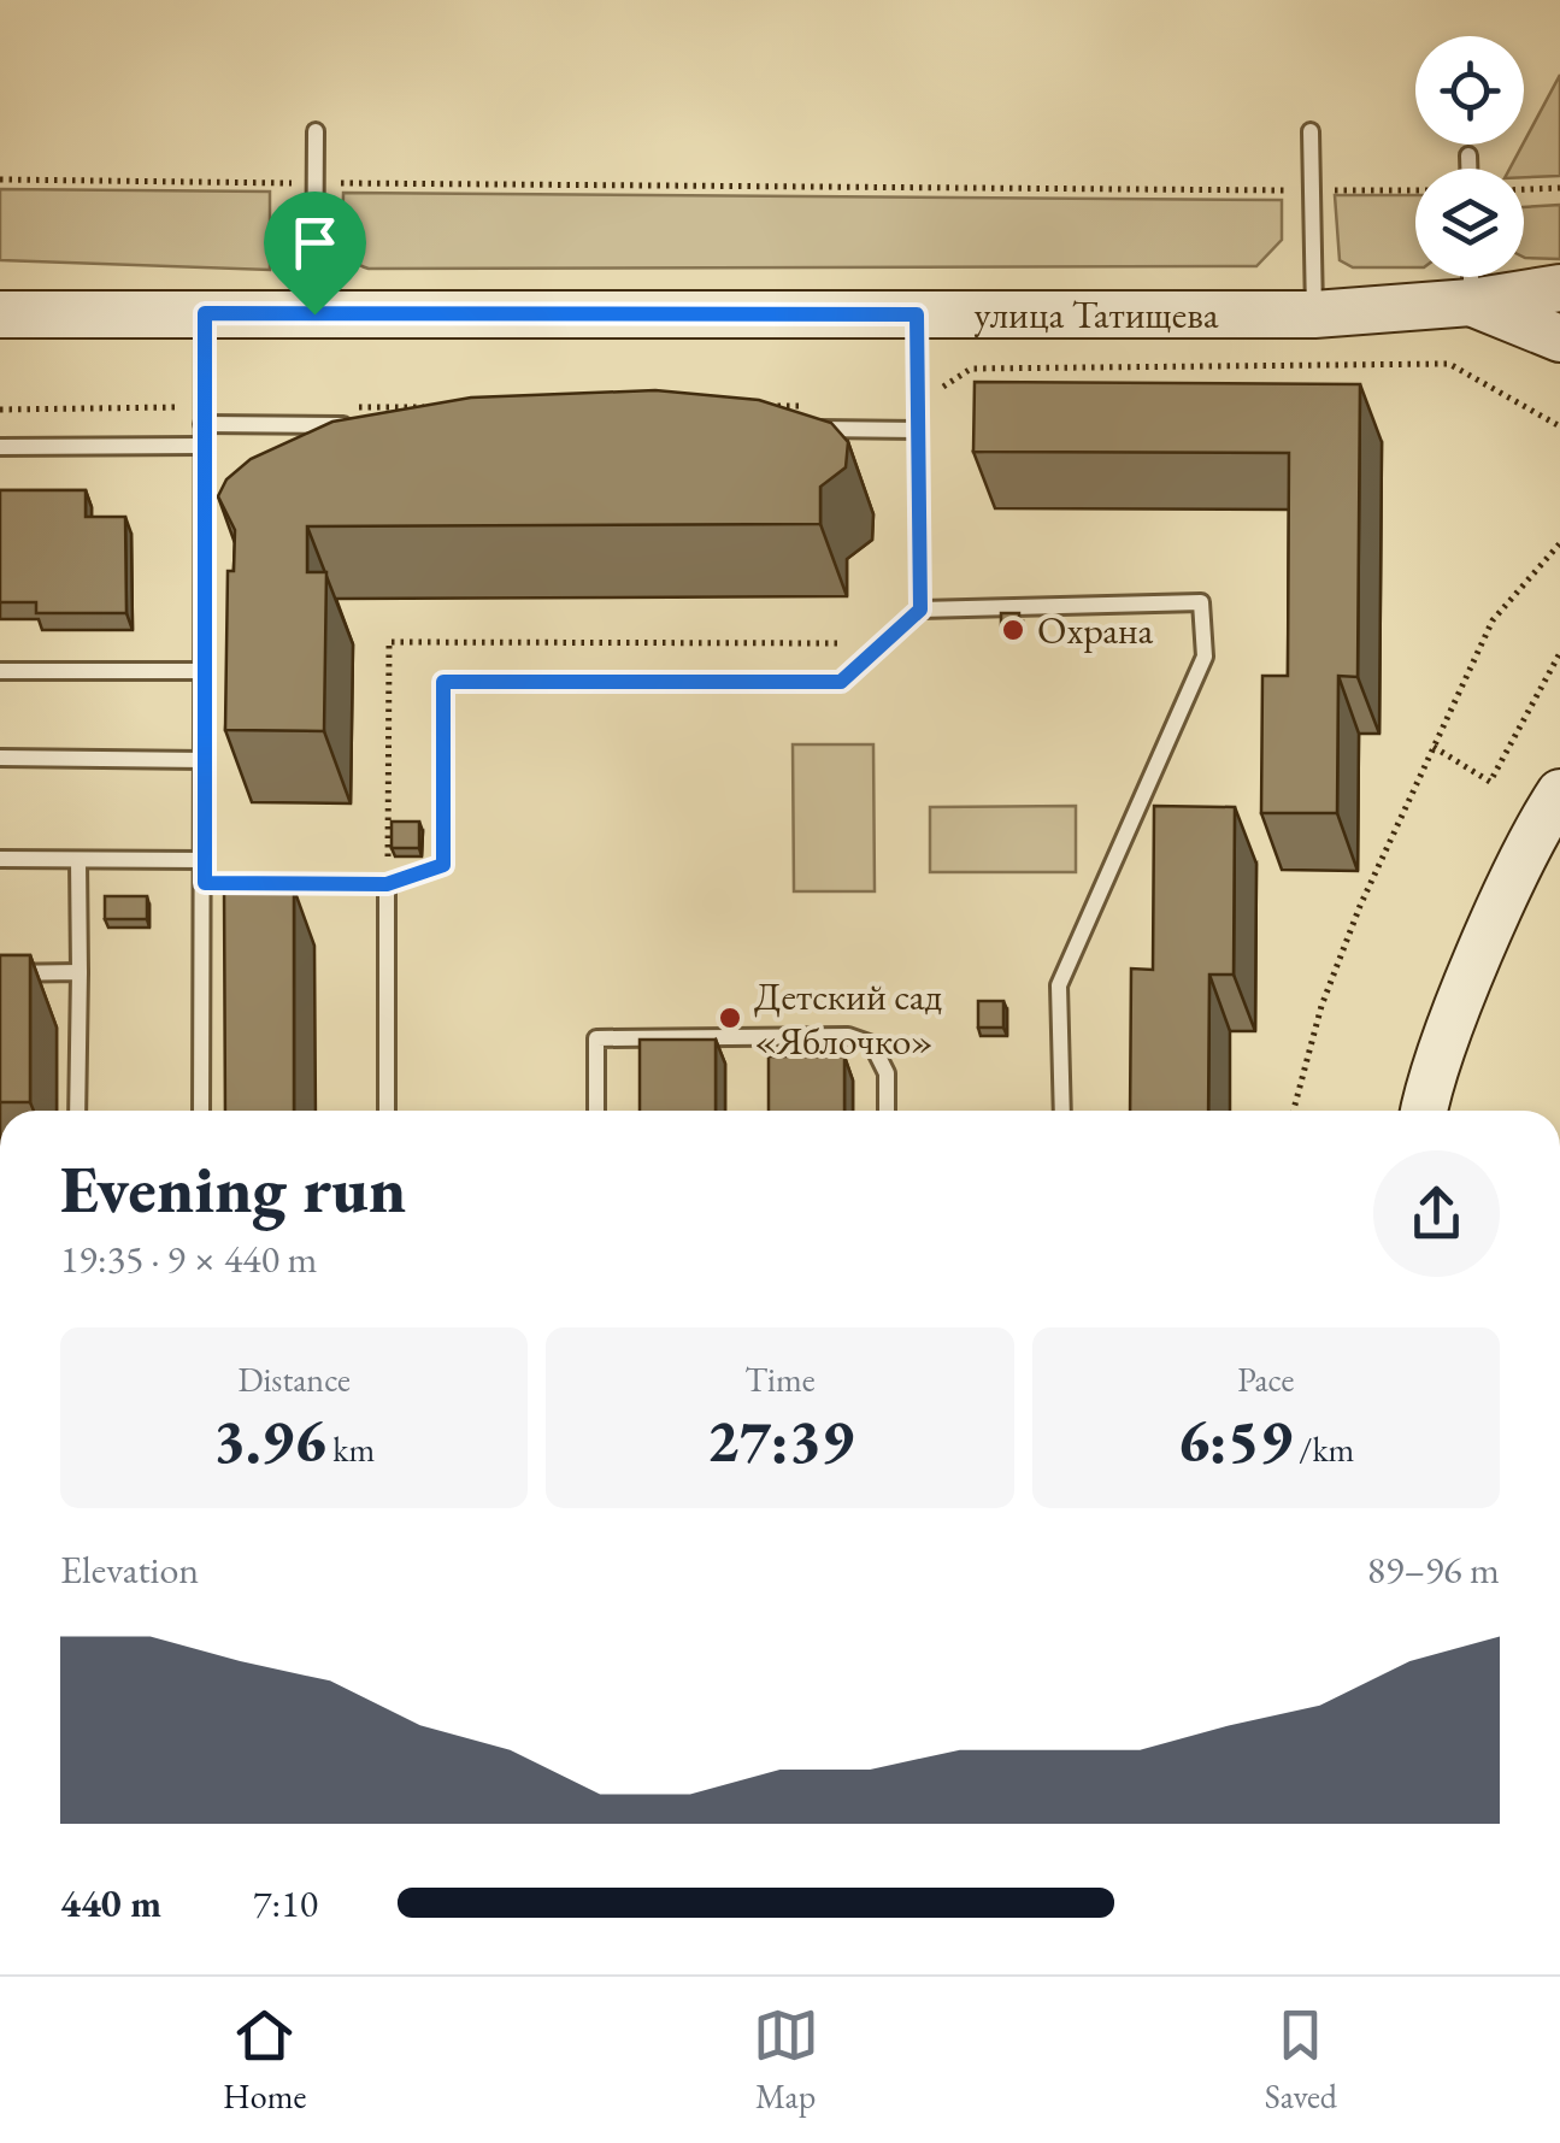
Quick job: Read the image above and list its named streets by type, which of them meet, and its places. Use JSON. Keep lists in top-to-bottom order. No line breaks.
{"streets":{"street":["улица Татищева"]},"places":["Охрана","Детский сад «Яблочко»"],"page":{"heading":["Evening run","19:35 · 9 × 440 m"],"stats":[["Distance","3.96 km"],["Time","27:39"],["Pace","6:59 /km"]],"chart":["Elevation","89–96 m"],"list":[{"name":"440 m","note":"7:10"}],"tabs":["Home","Map","Saved"]}}
